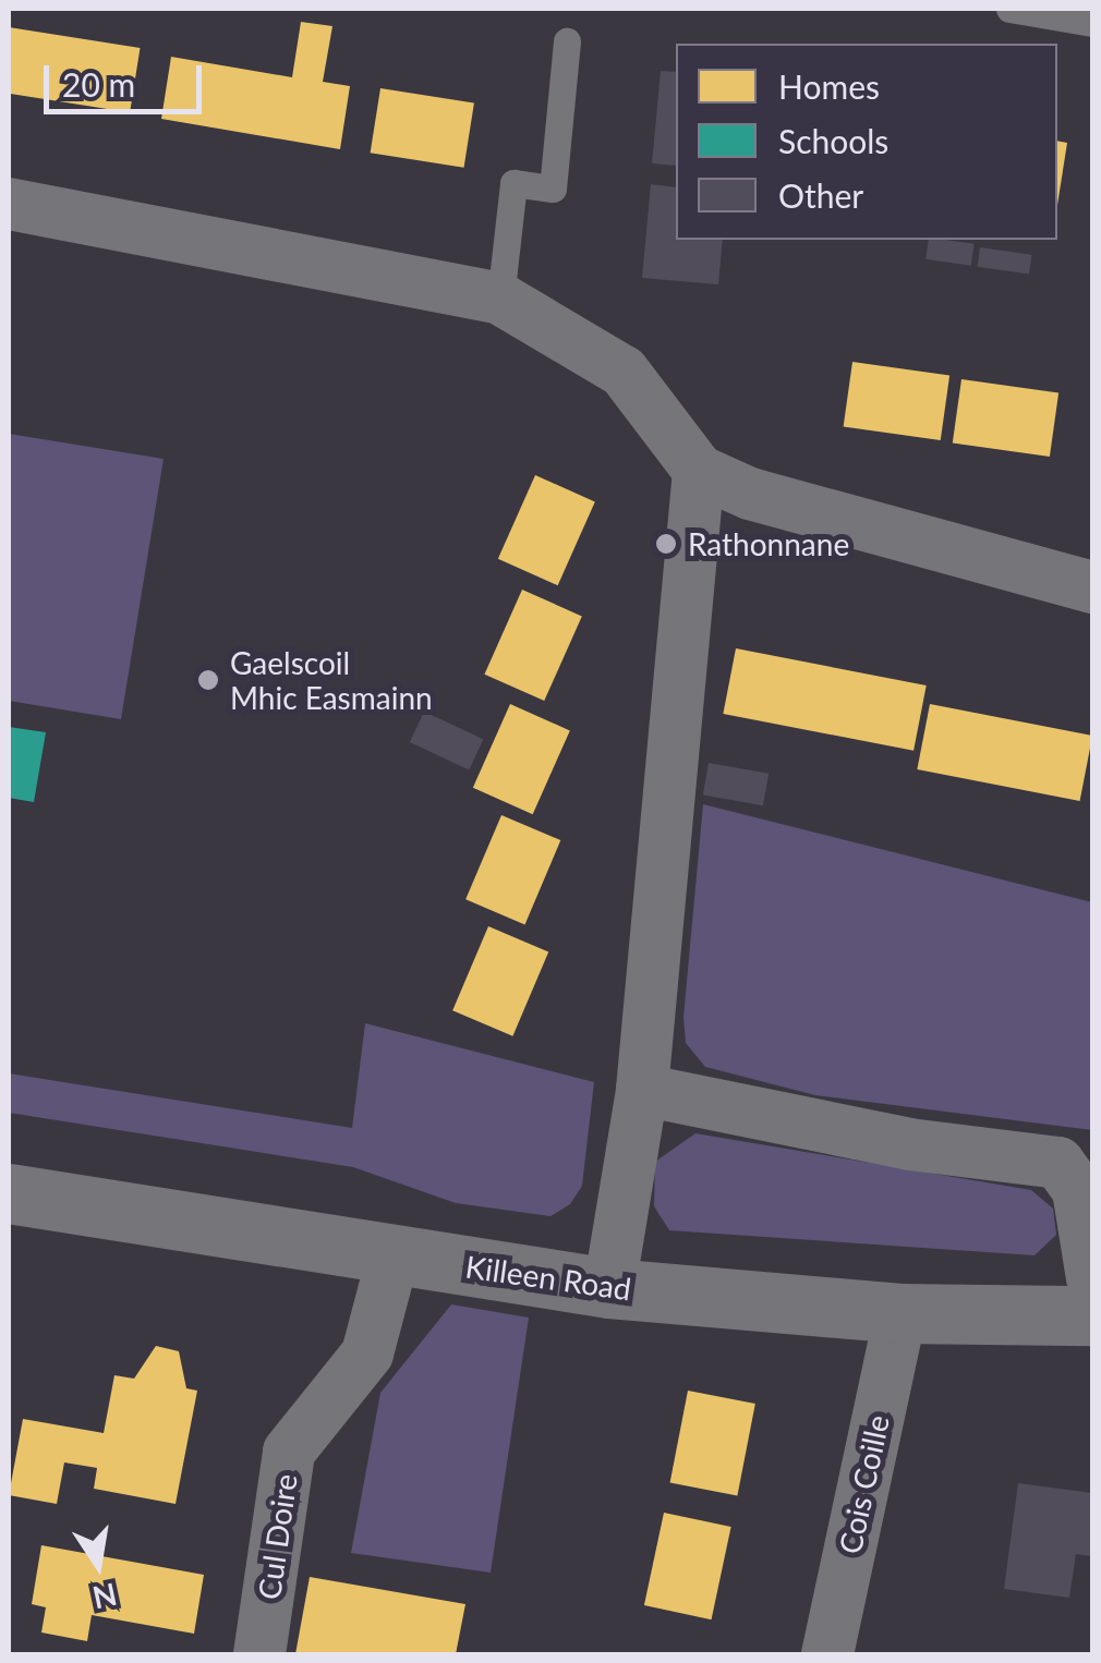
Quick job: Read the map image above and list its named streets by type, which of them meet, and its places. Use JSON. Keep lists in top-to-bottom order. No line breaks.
{"streets":{"street":["Killeen Road","Cois Coille","Cul Doire"]},"crossings":[["Killeen Road","Cois Coille"],["Killeen Road","Cul Doire"]],"places":["Rathonnane","Gaelscoil Mhic Easmainn"],"legend":["Homes","Schools","Other"],"scale_bar":"20 m","north":"bottom"}
